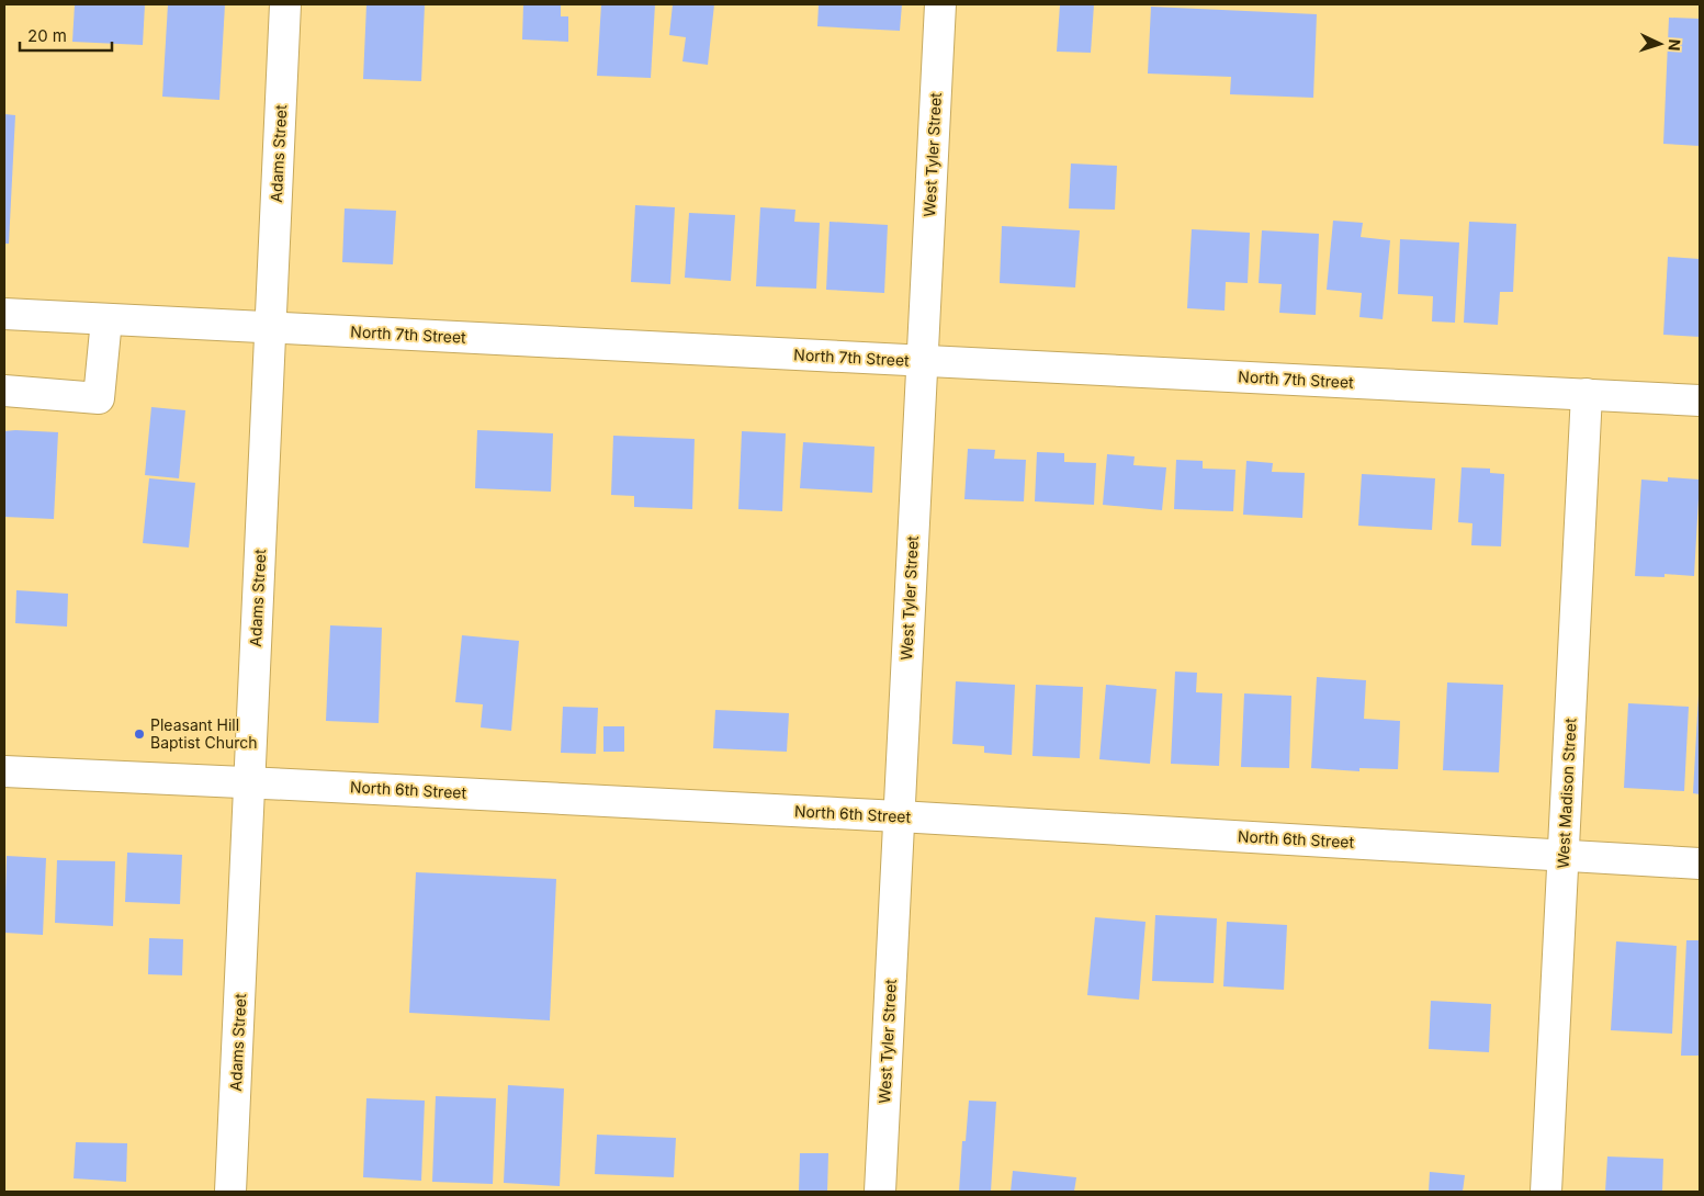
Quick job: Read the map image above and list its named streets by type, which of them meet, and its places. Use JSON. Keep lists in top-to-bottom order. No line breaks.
{"streets":{"street":["Adams Street","West Tyler Street","North 7th Street","North 6th Street","West Madison Street"]},"crossings":[["Adams Street","North 7th Street"],["Adams Street","North 6th Street"],["West Tyler Street","North 7th Street"],["West Tyler Street","North 6th Street"],["North 7th Street","West Madison Street"],["North 6th Street","West Madison Street"]],"places":["Pleasant Hill Baptist Church"],"scale_bar":"20 m","north":"right"}
